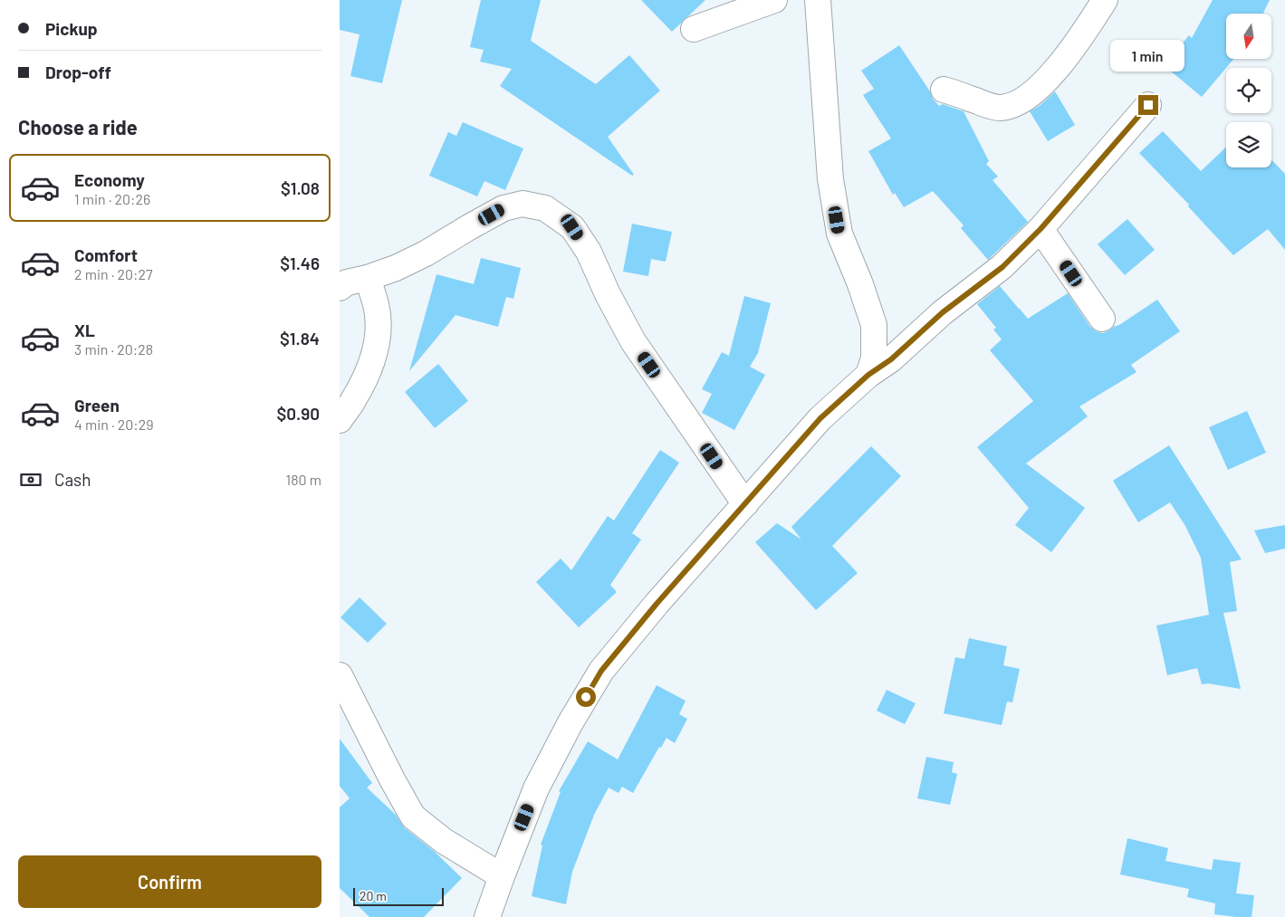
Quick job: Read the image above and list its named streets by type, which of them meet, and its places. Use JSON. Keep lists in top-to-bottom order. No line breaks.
{"scale_bar":"20 m","north":"bottom","page":{"banner":["Pickup","Drop-off"],"bubble":"1 min","heading":"Choose a ride","list":[{"name":"Economy","note":"1 min · 20:26","value":"$1.08"},{"name":"Comfort","note":"2 min · 20:27","value":"$1.46"},{"name":"XL","note":"3 min · 20:28","value":"$1.84"},{"name":"Green","note":"4 min · 20:29","value":"$0.90"}],"pay":["Cash","180 m"],"buttons":"Confirm","scale":"20 m"}}
